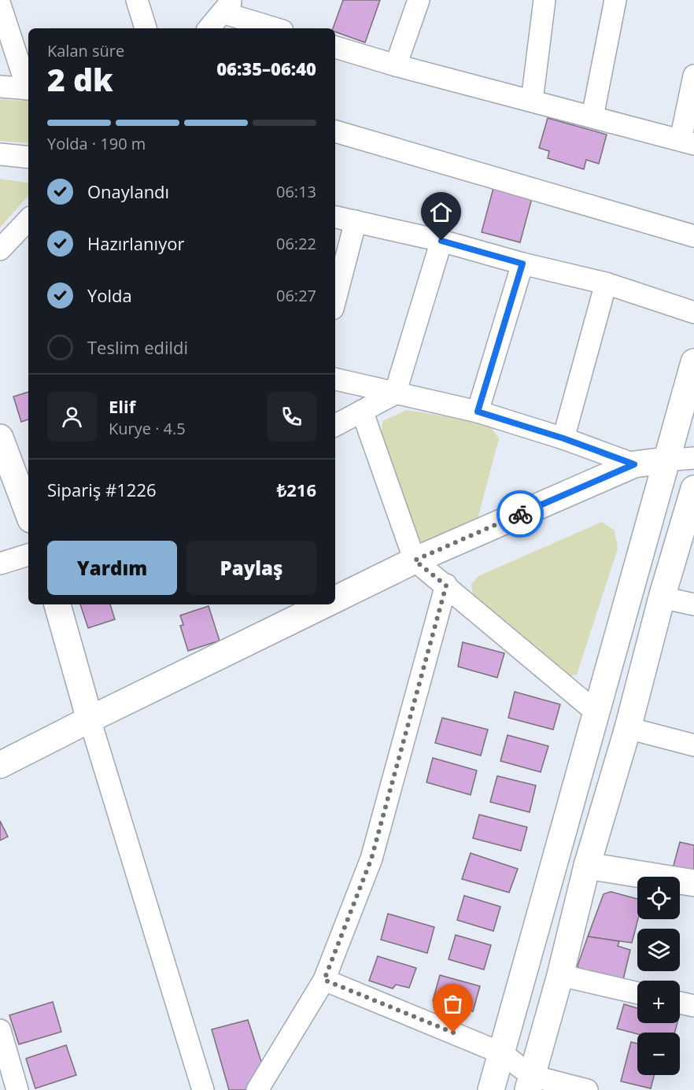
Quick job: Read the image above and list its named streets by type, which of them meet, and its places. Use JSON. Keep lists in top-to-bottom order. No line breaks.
{"page":{"heading":["2 dk","Kalan süre","06:35–06:40"],"panel":["Elif","Kurye · 4.5","Sipariş #1226","₺216"],"bar":"Yolda · 190 m","list":[["Onaylandı","06:13"],["Hazırlanıyor","06:22"],["Yolda","06:27"],"Teslim edildi"],"buttons":["Yardım","Paylaş"],"map_buttons":["+","−"]}}
